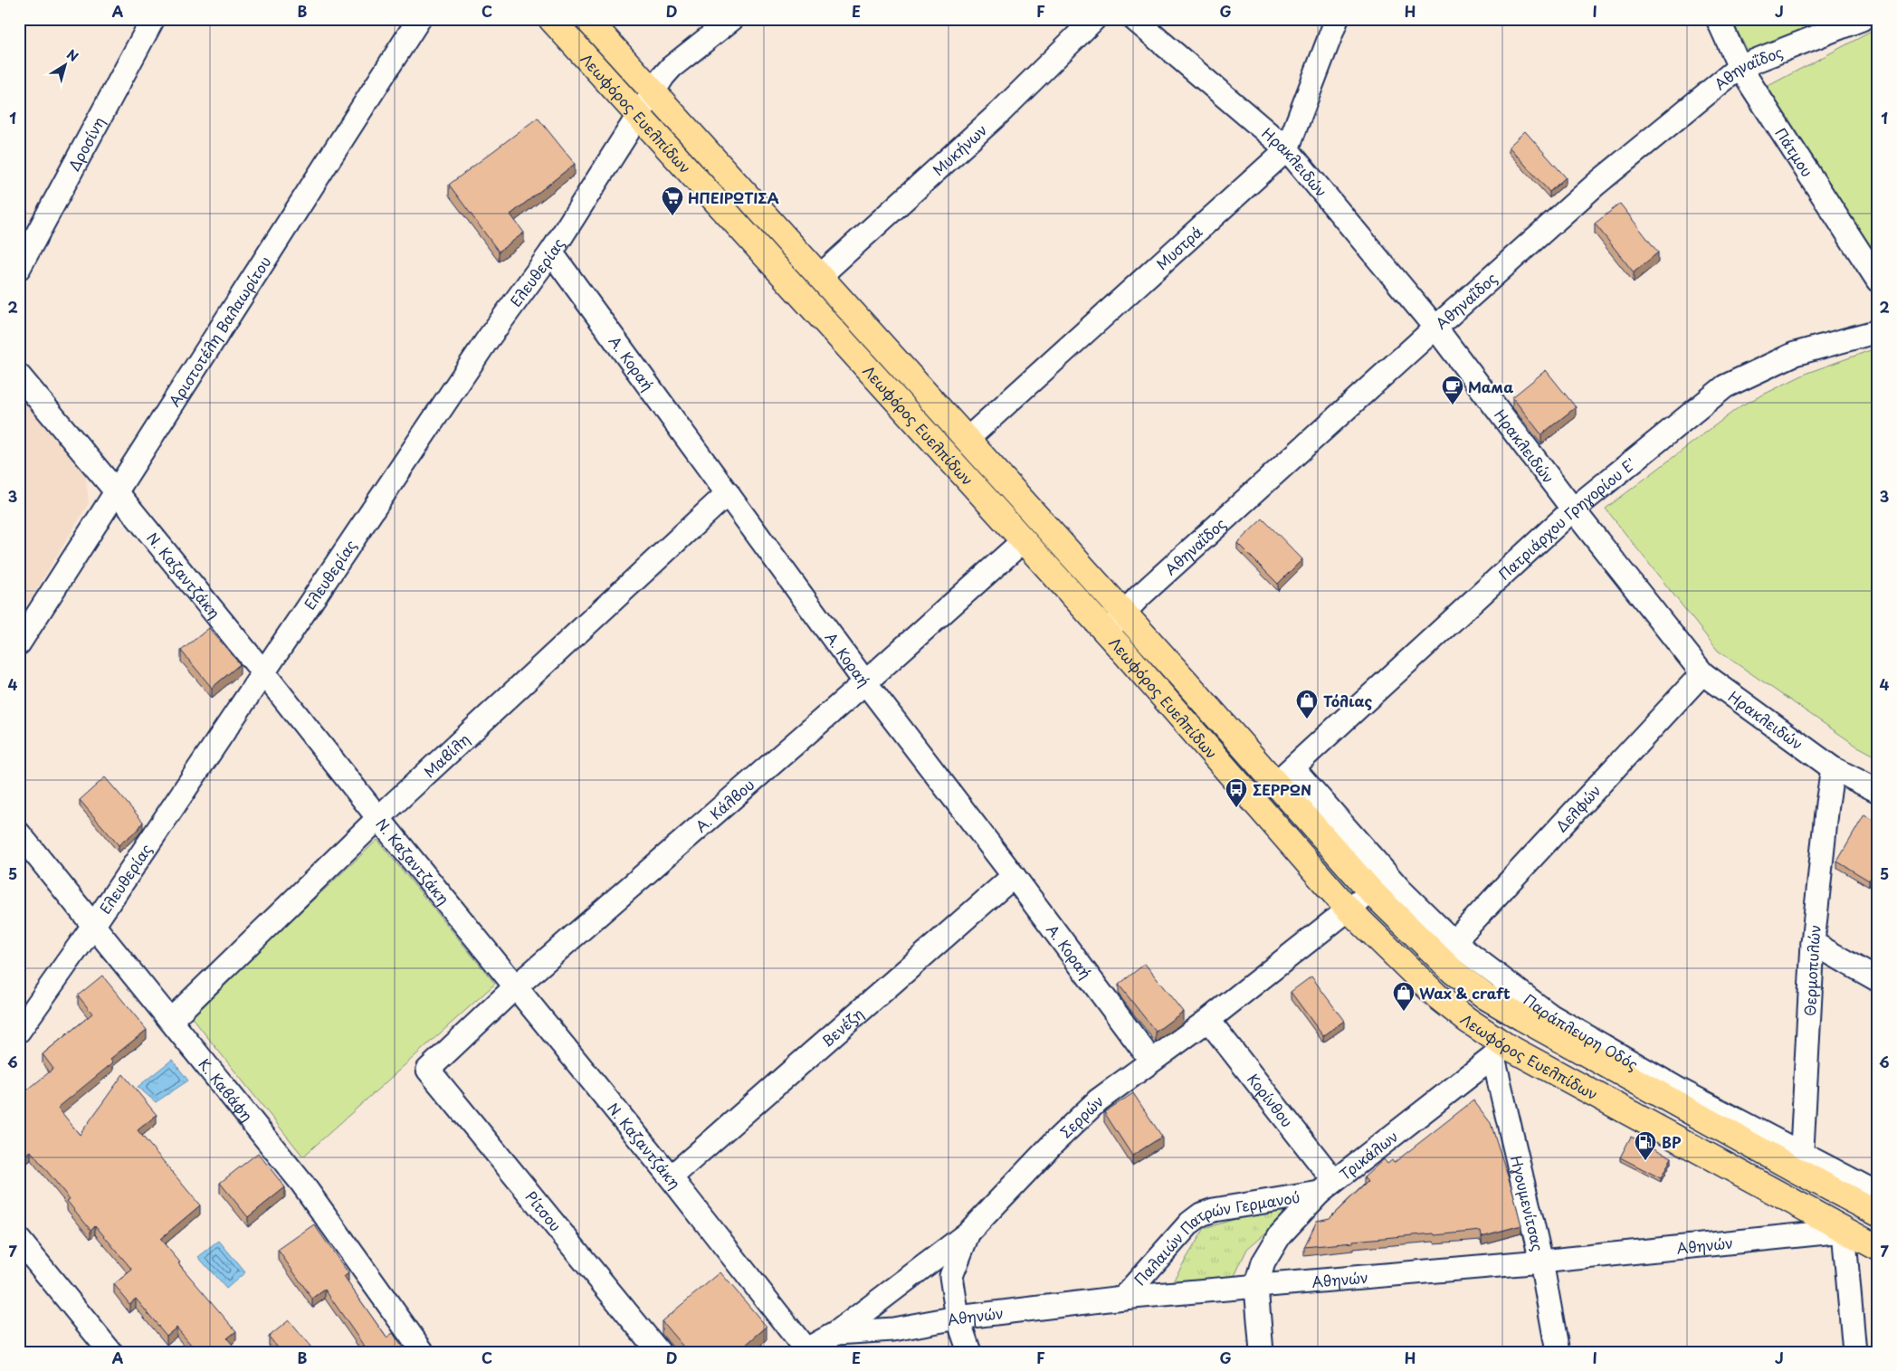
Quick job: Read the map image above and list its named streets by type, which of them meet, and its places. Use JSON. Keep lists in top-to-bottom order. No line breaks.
{"streets":{"main road":["Λεωφόρος Ευελπίδων"],"street":["Αθηναΐδος","Δροσίνη","Μυκήνων","Πάτμου","Ηρακλειδών","Μυστρά","Ελευθερίας","Αριστοτέλη Βαλαωρίτου","Α. Κοραή","Πατριάρχου Γρηγορίου Ε'","Ν. Καζαντζάκη","Μαβίλη","A. Κάλβου","Δελφών","Θερμοπυλών","Βενέζη","Παράπλευρη Οδός","Κ. Καβάφη","Κορίνθου","Σερρών","Τρικάλων","Ηγουμενίτσας","Ρίτσου","Παλαιών Πατρών Γερμανού","Αθηνών"]},"crossings":[["Αθηναΐδος","Λεωφόρος Ευελπίδων"],["Αθηναΐδος","Πάτμου"],["Αθηναΐδος","Ηρακλειδών"],["Λεωφόρος Ευελπίδων","Μυκήνων"],["Λεωφόρος Ευελπίδων","Μυστρά"],["Λεωφόρος Ευελπίδων","Ελευθερίας"],["Λεωφόρος Ευελπίδων","Πατριάρχου Γρηγορίου Ε'"],["Λεωφόρος Ευελπίδων","A. Κάλβου"],["Λεωφόρος Ευελπίδων","Θερμοπυλών"],["Λεωφόρος Ευελπίδων","Παράπλευρη Οδός"],["Λεωφόρος Ευελπίδων","Σερρών"],["Λεωφόρος Ευελπίδων","Τρικάλων"],["Λεωφόρος Ευελπίδων","Ηγουμενίτσας"],["Λεωφόρος Ευελπίδων","Αθηνών"],["Ηρακλειδών","Μυστρά"],["Ηρακλειδών","Πατριάρχου Γρηγορίου Ε'"],["Ηρακλειδών","Δελφών"],["Ηρακλειδών","Θερμοπυλών"],["Ελευθερίας","Α. Κοραή"],["Ελευθερίας","Ν. Καζαντζάκη"],["Ελευθερίας","Κ. Καβάφη"],["Αριστοτέλη Βαλαωρίτου","Ν. Καζαντζάκη"],["Α. Κοραή","Μαβίλη"],["Α. Κοραή","A. Κάλβου"],["Α. Κοραή","Βενέζη"],["Α. Κοραή","Σερρών"],["Πατριάρχου Γρηγορίου Ε'","Παράπλευρη Οδός"],["Ν. Καζαντζάκη","Μαβίλη"],["Ν. Καζαντζάκη","A. Κάλβου"],["Ν. Καζαντζάκη","Βενέζη"],["Ν. Καζαντζάκη","Σερρών"],["Μαβίλη","Κ. Καβάφη"],["A. Κάλβου","Ρίτσου"],["Δελφών","Παράπλευρη Οδός"],["Θερμοπυλών","Παράπλευρη Οδός"],["Κορίνθου","Σερρών"],["Κορίνθου","Τρικάλων"],["Κορίνθου","Παλαιών Πατρών Γερμανού"],["Σερρών","Αθηνών"],["Τρικάλων","Ηγουμενίτσας"],["Τρικάλων","Παλαιών Πατρών Γερμανού"],["Τρικάλων","Αθηνών"],["Ηγουμενίτσας","Αθηνών"],["Παλαιών Πατρών Γερμανού","Αθηνών"]],"places":{"supermarket":["ΗΠΕΙΡΩΤΙΣΑ"],"cafe":["Мама"],"shop":["Τόλιας","Wax & craft"],"bus stop":["ΣΕΡΡΩΝ"],"fuel station":["BP"]},"north":"top right","grid":{"columns":["A","B","C","D","E","F","G","H","I","J"],"rows":["1","2","3","4","5","6","7"]}}
